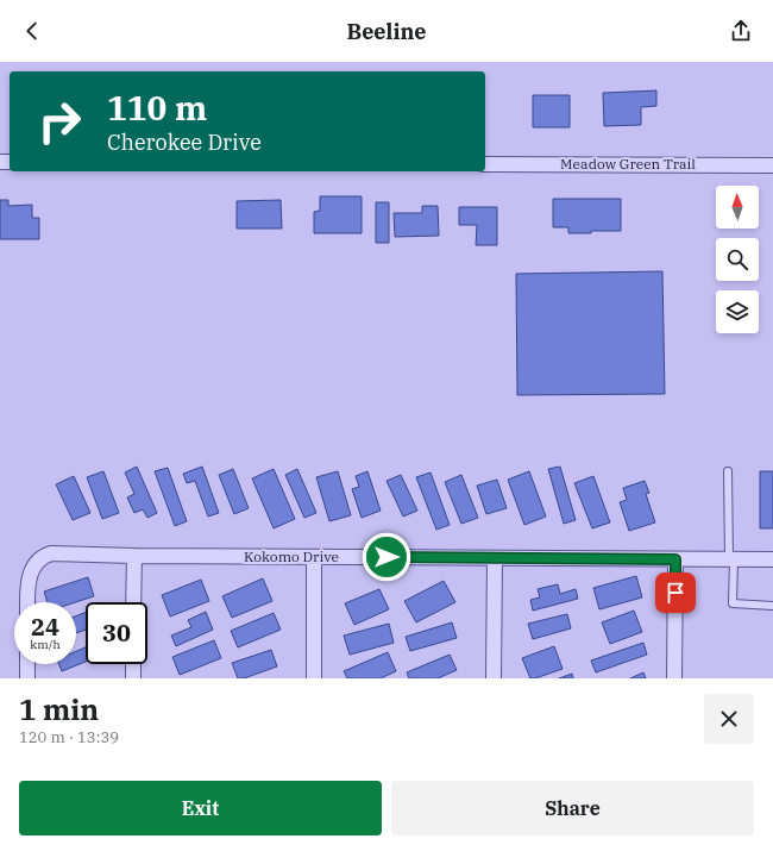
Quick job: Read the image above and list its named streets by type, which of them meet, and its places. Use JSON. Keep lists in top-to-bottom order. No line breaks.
{"streets":{"street":["Meadow Green Trail","Kokomo Drive"]},"north":"top","page":{"header":"Beeline","turn":["110 m","Cherokee Drive"],"speed":"24 km/h","limit":"30","heading":["1 min","120 m · 13:39"],"buttons":["Exit","Share"]}}
